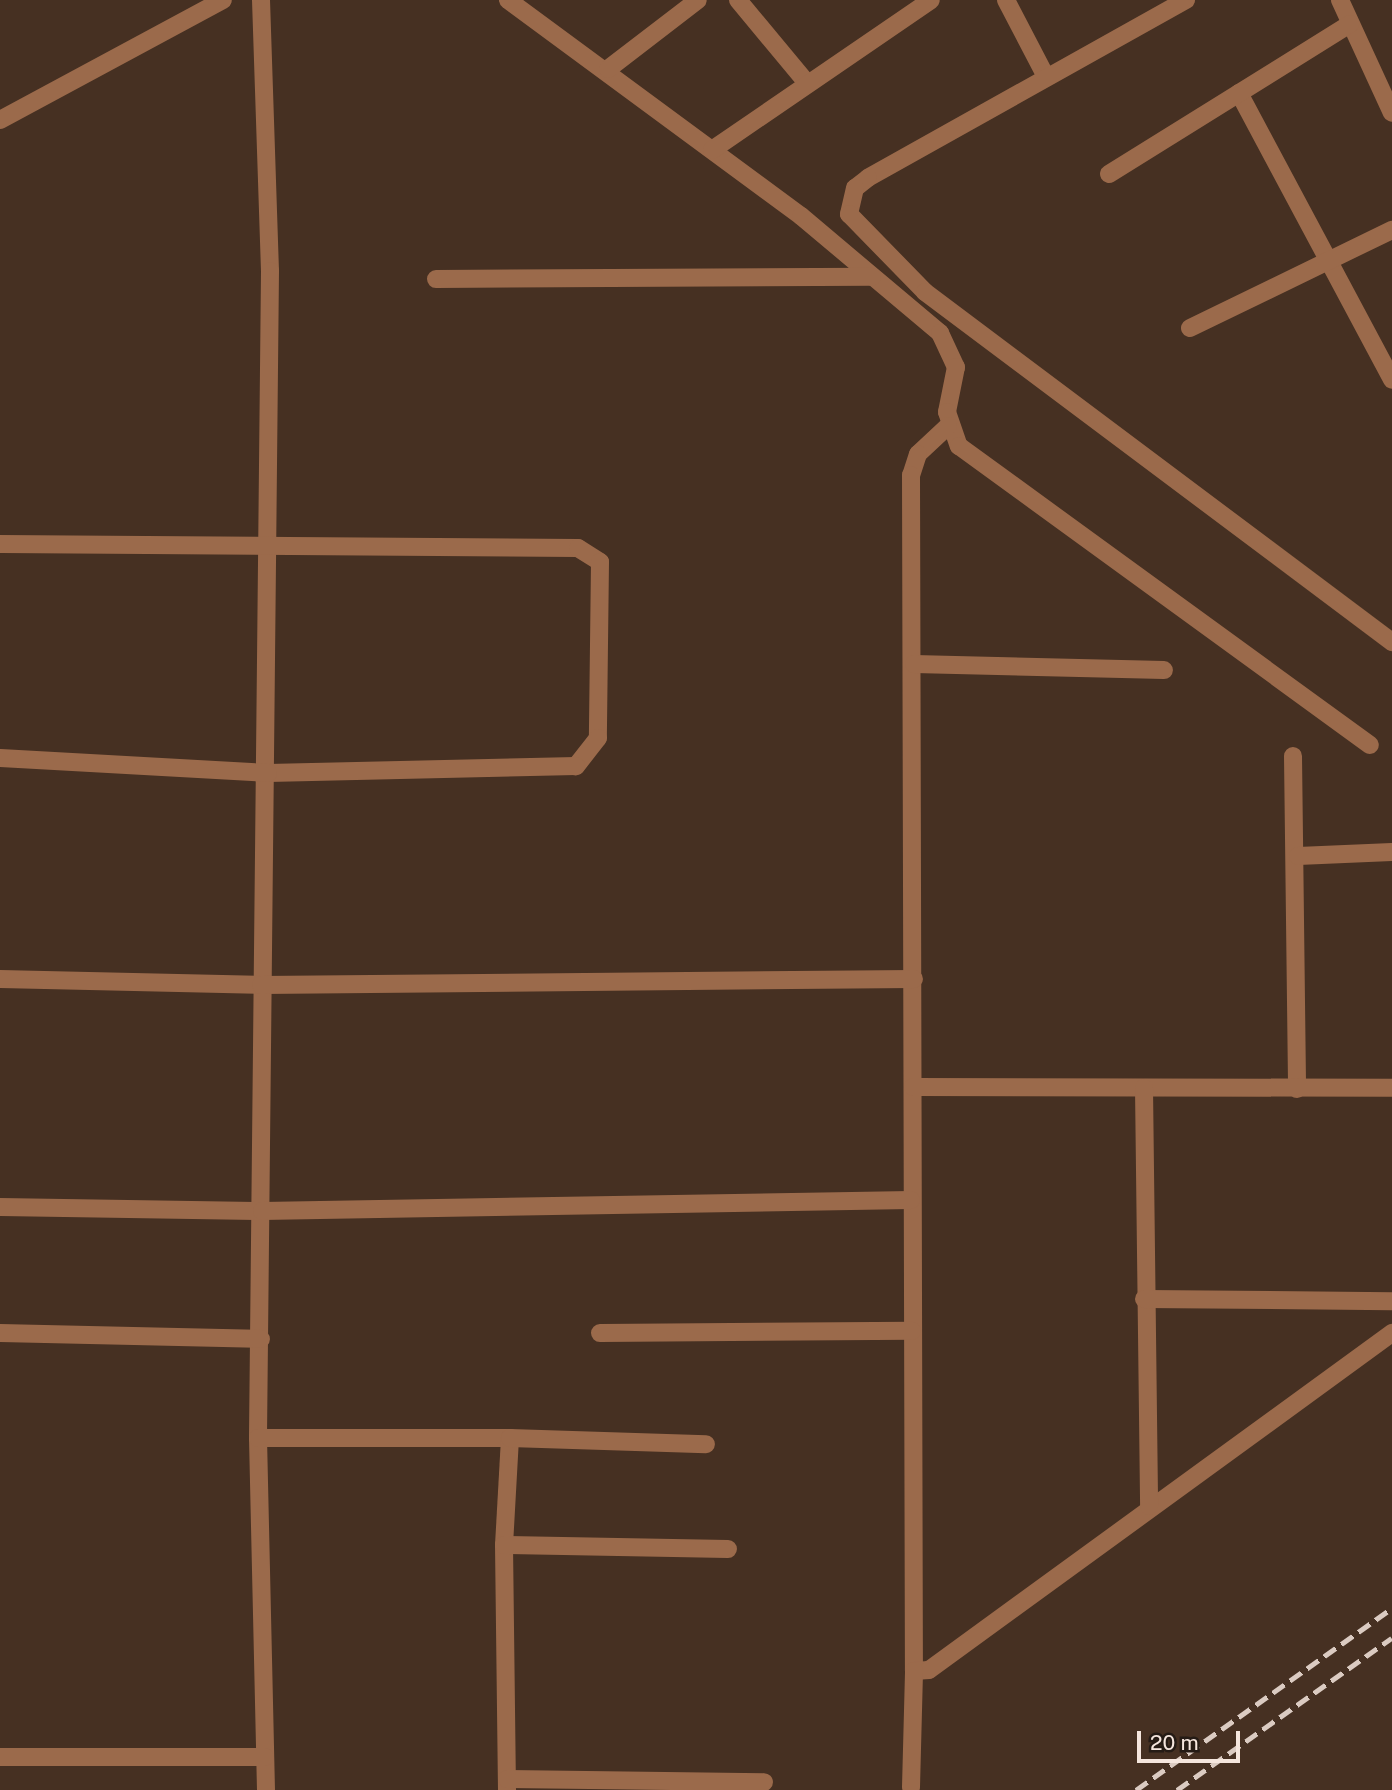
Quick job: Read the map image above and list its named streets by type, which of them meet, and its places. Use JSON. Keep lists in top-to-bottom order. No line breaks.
{"scale_bar":"20 m"}
